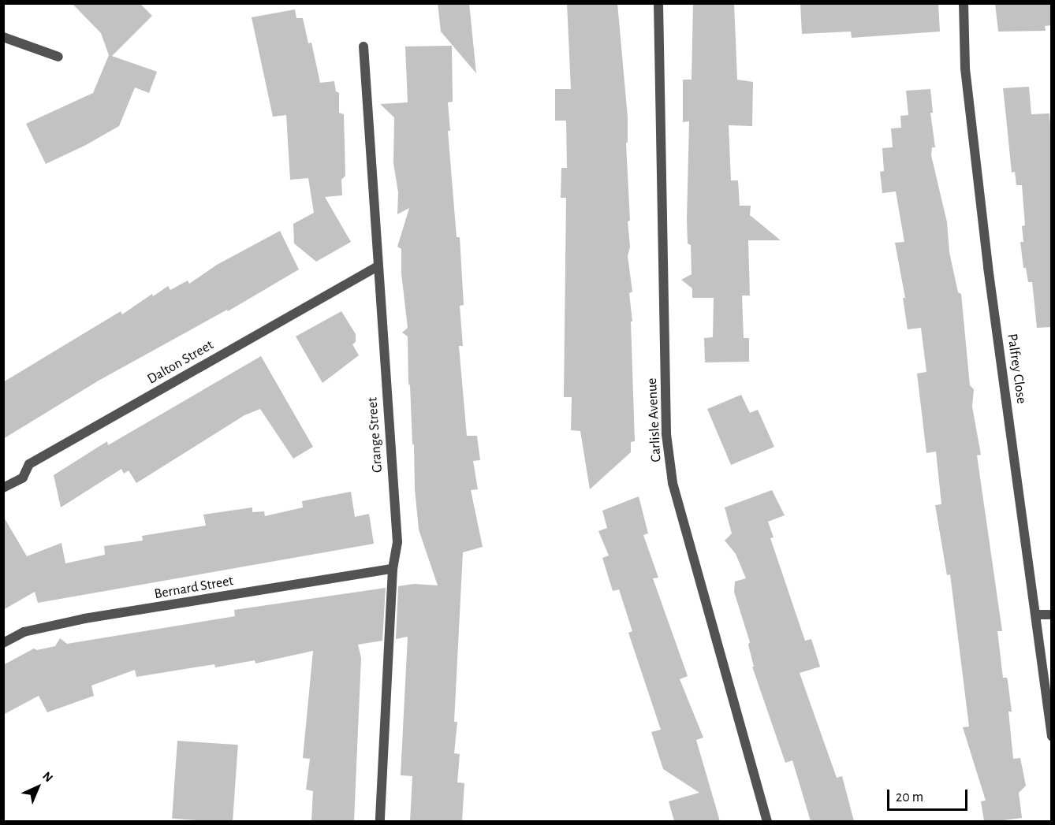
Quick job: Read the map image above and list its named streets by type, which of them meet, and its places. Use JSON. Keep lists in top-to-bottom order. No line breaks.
{"streets":{"street":["Dalton Street","Palfrey Close","Carlisle Avenue","Grange Street","Bernard Street"]},"crossings":[["Dalton Street","Grange Street"],["Grange Street","Bernard Street"]],"scale_bar":"20 m","north":"top right"}
